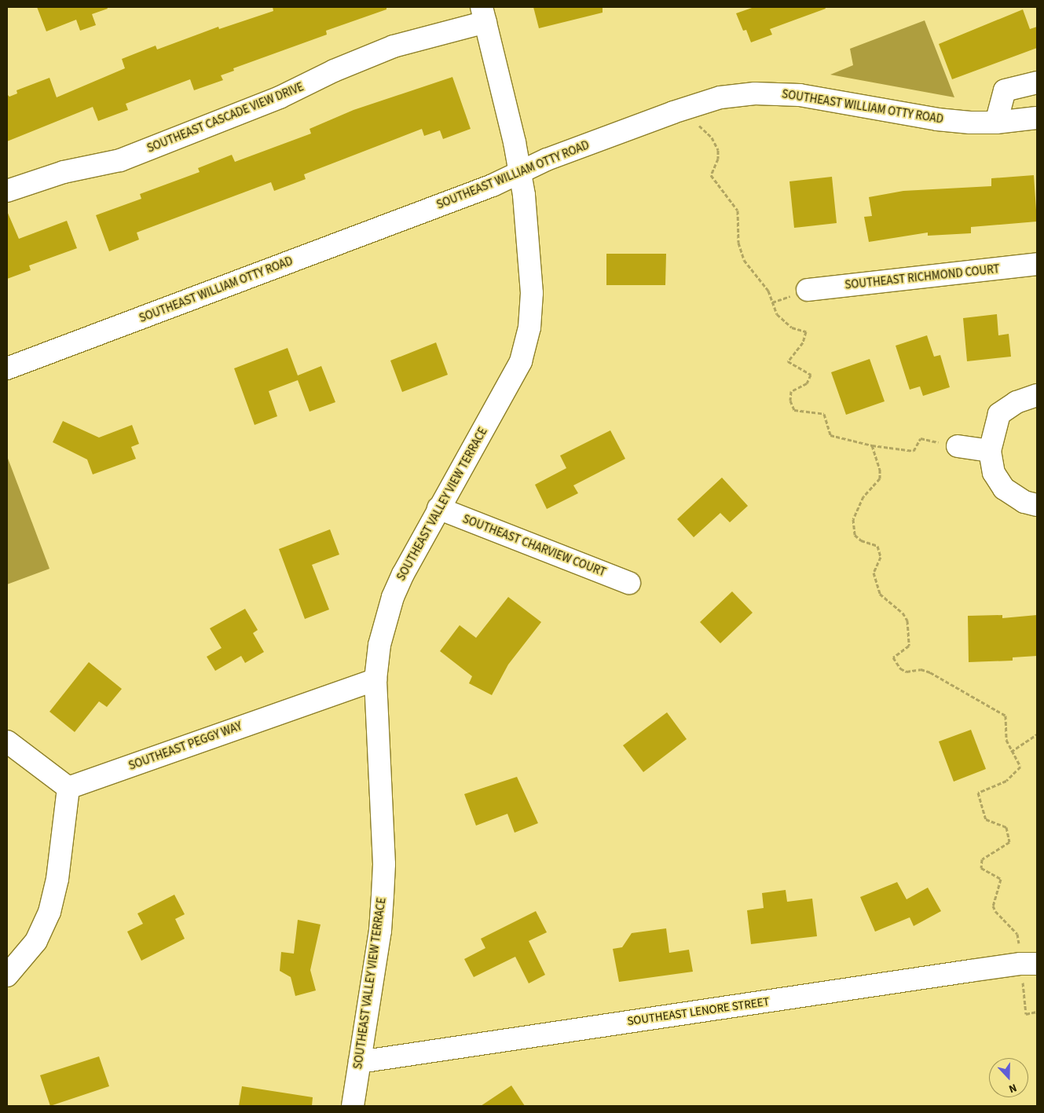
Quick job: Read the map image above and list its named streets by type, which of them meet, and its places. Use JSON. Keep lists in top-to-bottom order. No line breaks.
{"streets":{"street":["SOUTHEAST WILLIAM OTTY ROAD","SOUTHEAST CASCADE VIEW DRIVE","SOUTHEAST RICHMOND COURT","SOUTHEAST VALLEY VIEW TERRACE","SOUTHEAST CHARVIEW COURT","SOUTHEAST PEGGY WAY","SOUTHEAST LENORE STREET"]},"crossings":[["SOUTHEAST WILLIAM OTTY ROAD","SOUTHEAST VALLEY VIEW TERRACE"],["SOUTHEAST CASCADE VIEW DRIVE","SOUTHEAST VALLEY VIEW TERRACE"],["SOUTHEAST VALLEY VIEW TERRACE","SOUTHEAST CHARVIEW COURT"],["SOUTHEAST VALLEY VIEW TERRACE","SOUTHEAST PEGGY WAY"],["SOUTHEAST VALLEY VIEW TERRACE","SOUTHEAST LENORE STREET"]],"north":"bottom"}
